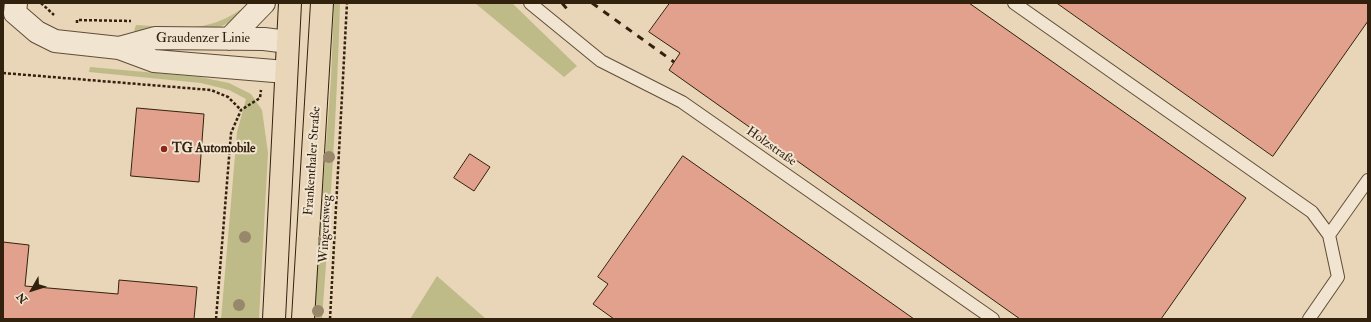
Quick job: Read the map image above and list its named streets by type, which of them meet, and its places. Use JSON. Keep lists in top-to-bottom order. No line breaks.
{"streets":{"main road":["Frankenthaler Straße"],"street":["Graudenzer Linie"],"lane":["Holzstraße"],"path":["Wingertsweg"]},"places":["TG Automobile"],"north":"bottom left"}
